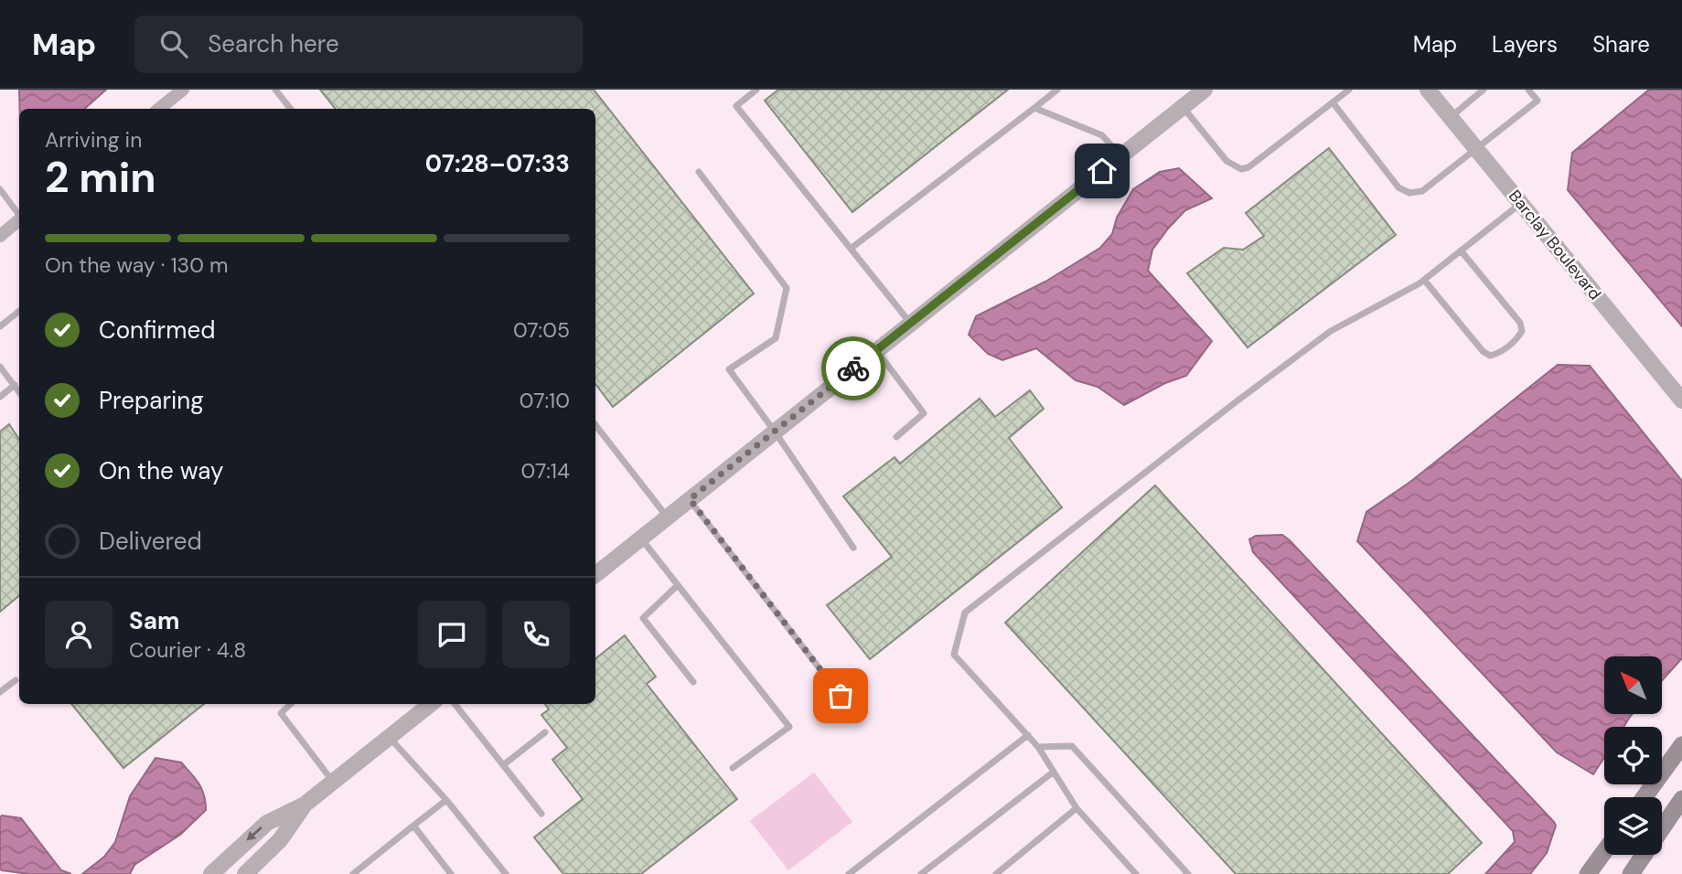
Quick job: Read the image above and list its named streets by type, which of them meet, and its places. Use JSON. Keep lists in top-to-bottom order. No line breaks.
{"streets":{"street":["Barclay Boulevard"]},"north":"top left","page":{"header":"Map","search":"Search here","nav":["Map","Layers","Share"],"heading":["2 min","Arriving in","07:28–07:33"],"panel":["Sam","Courier · 4.8"],"bar":"On the way · 130 m","list":[["Confirmed","07:05"],["Preparing","07:10"],["On the way","07:14"],"Delivered"]}}
